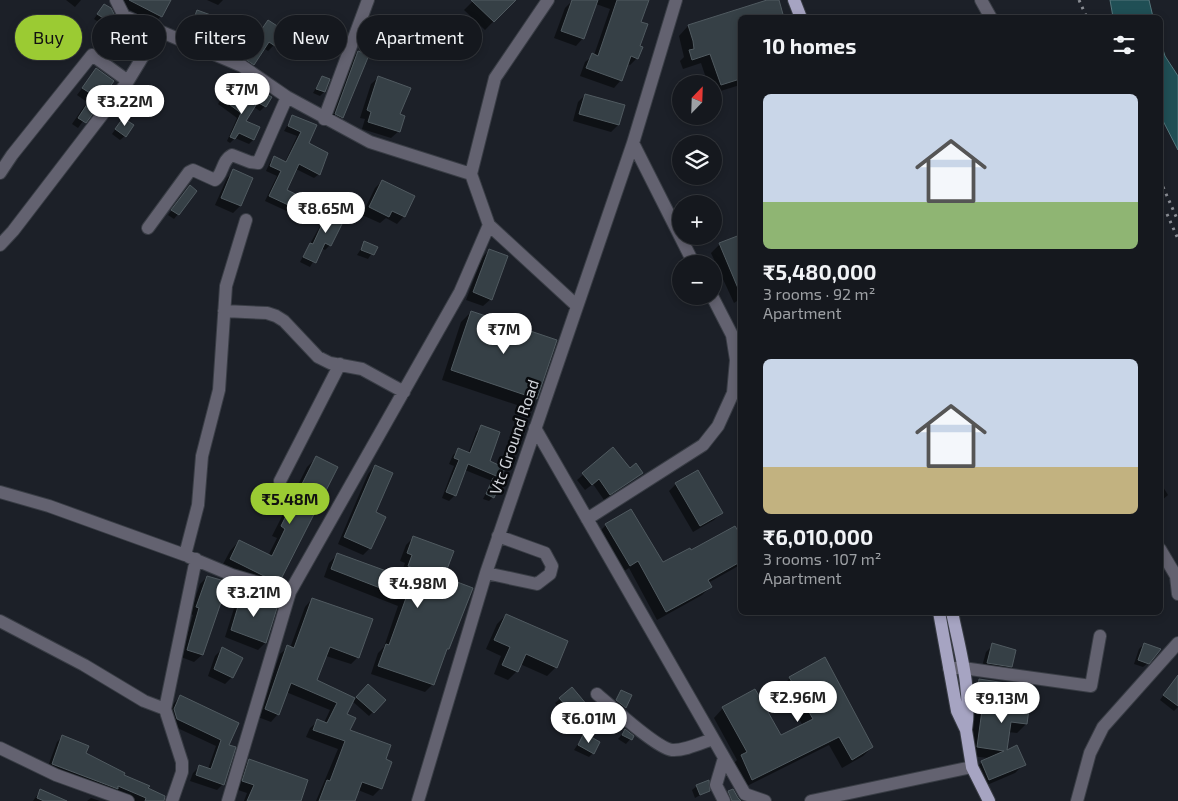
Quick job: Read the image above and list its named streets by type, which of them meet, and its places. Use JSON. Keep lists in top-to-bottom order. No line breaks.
{"streets":{"street":["Vtc Ground Road"]},"north":"top right","page":{"chip":["Buy","Rent","Filters","New","Apartment"],"heading":"10 homes","price":["₹7M","₹3.22M","₹8.65M","₹7M","₹5.48M","₹4.98M","₹3.21M","₹2.96M","₹9.13M","₹6.01M"],"map_buttons":["+","−"],"list":[{"name":"₹5,480,000","note":"3 rooms · 92 m² · Apartment"},{"name":"₹6,010,000","note":"3 rooms · 107 m² · Apartment"}]}}
